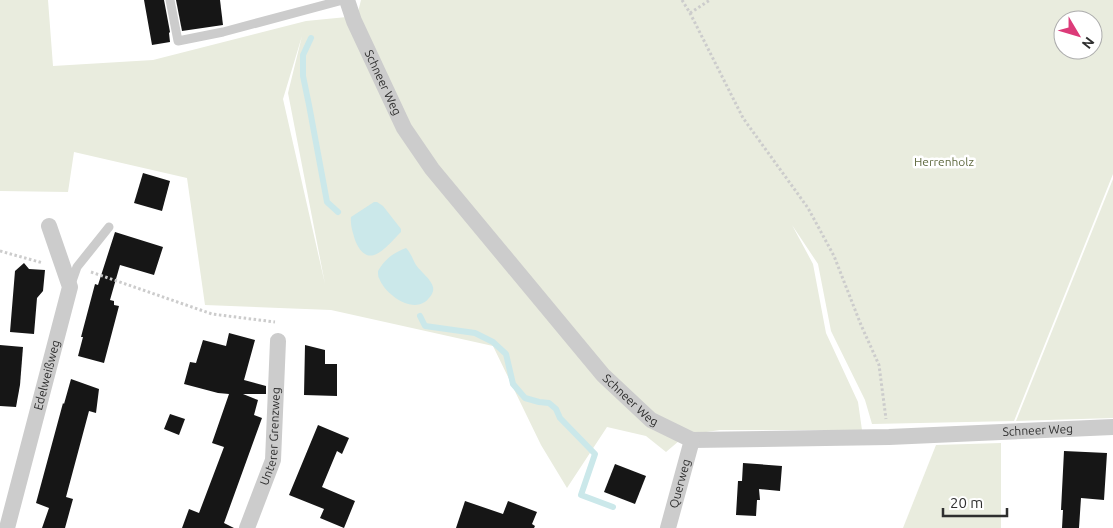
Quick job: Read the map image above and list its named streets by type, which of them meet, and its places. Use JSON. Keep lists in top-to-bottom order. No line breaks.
{"streets":{"street":["Schneer Weg","Edelweißweg","Unterer Grenzweg","Querweg"]},"crossings":[["Schneer Weg","Querweg"]],"parks":["Herrenholz"],"scale_bar":"20 m","north":"bottom right"}
